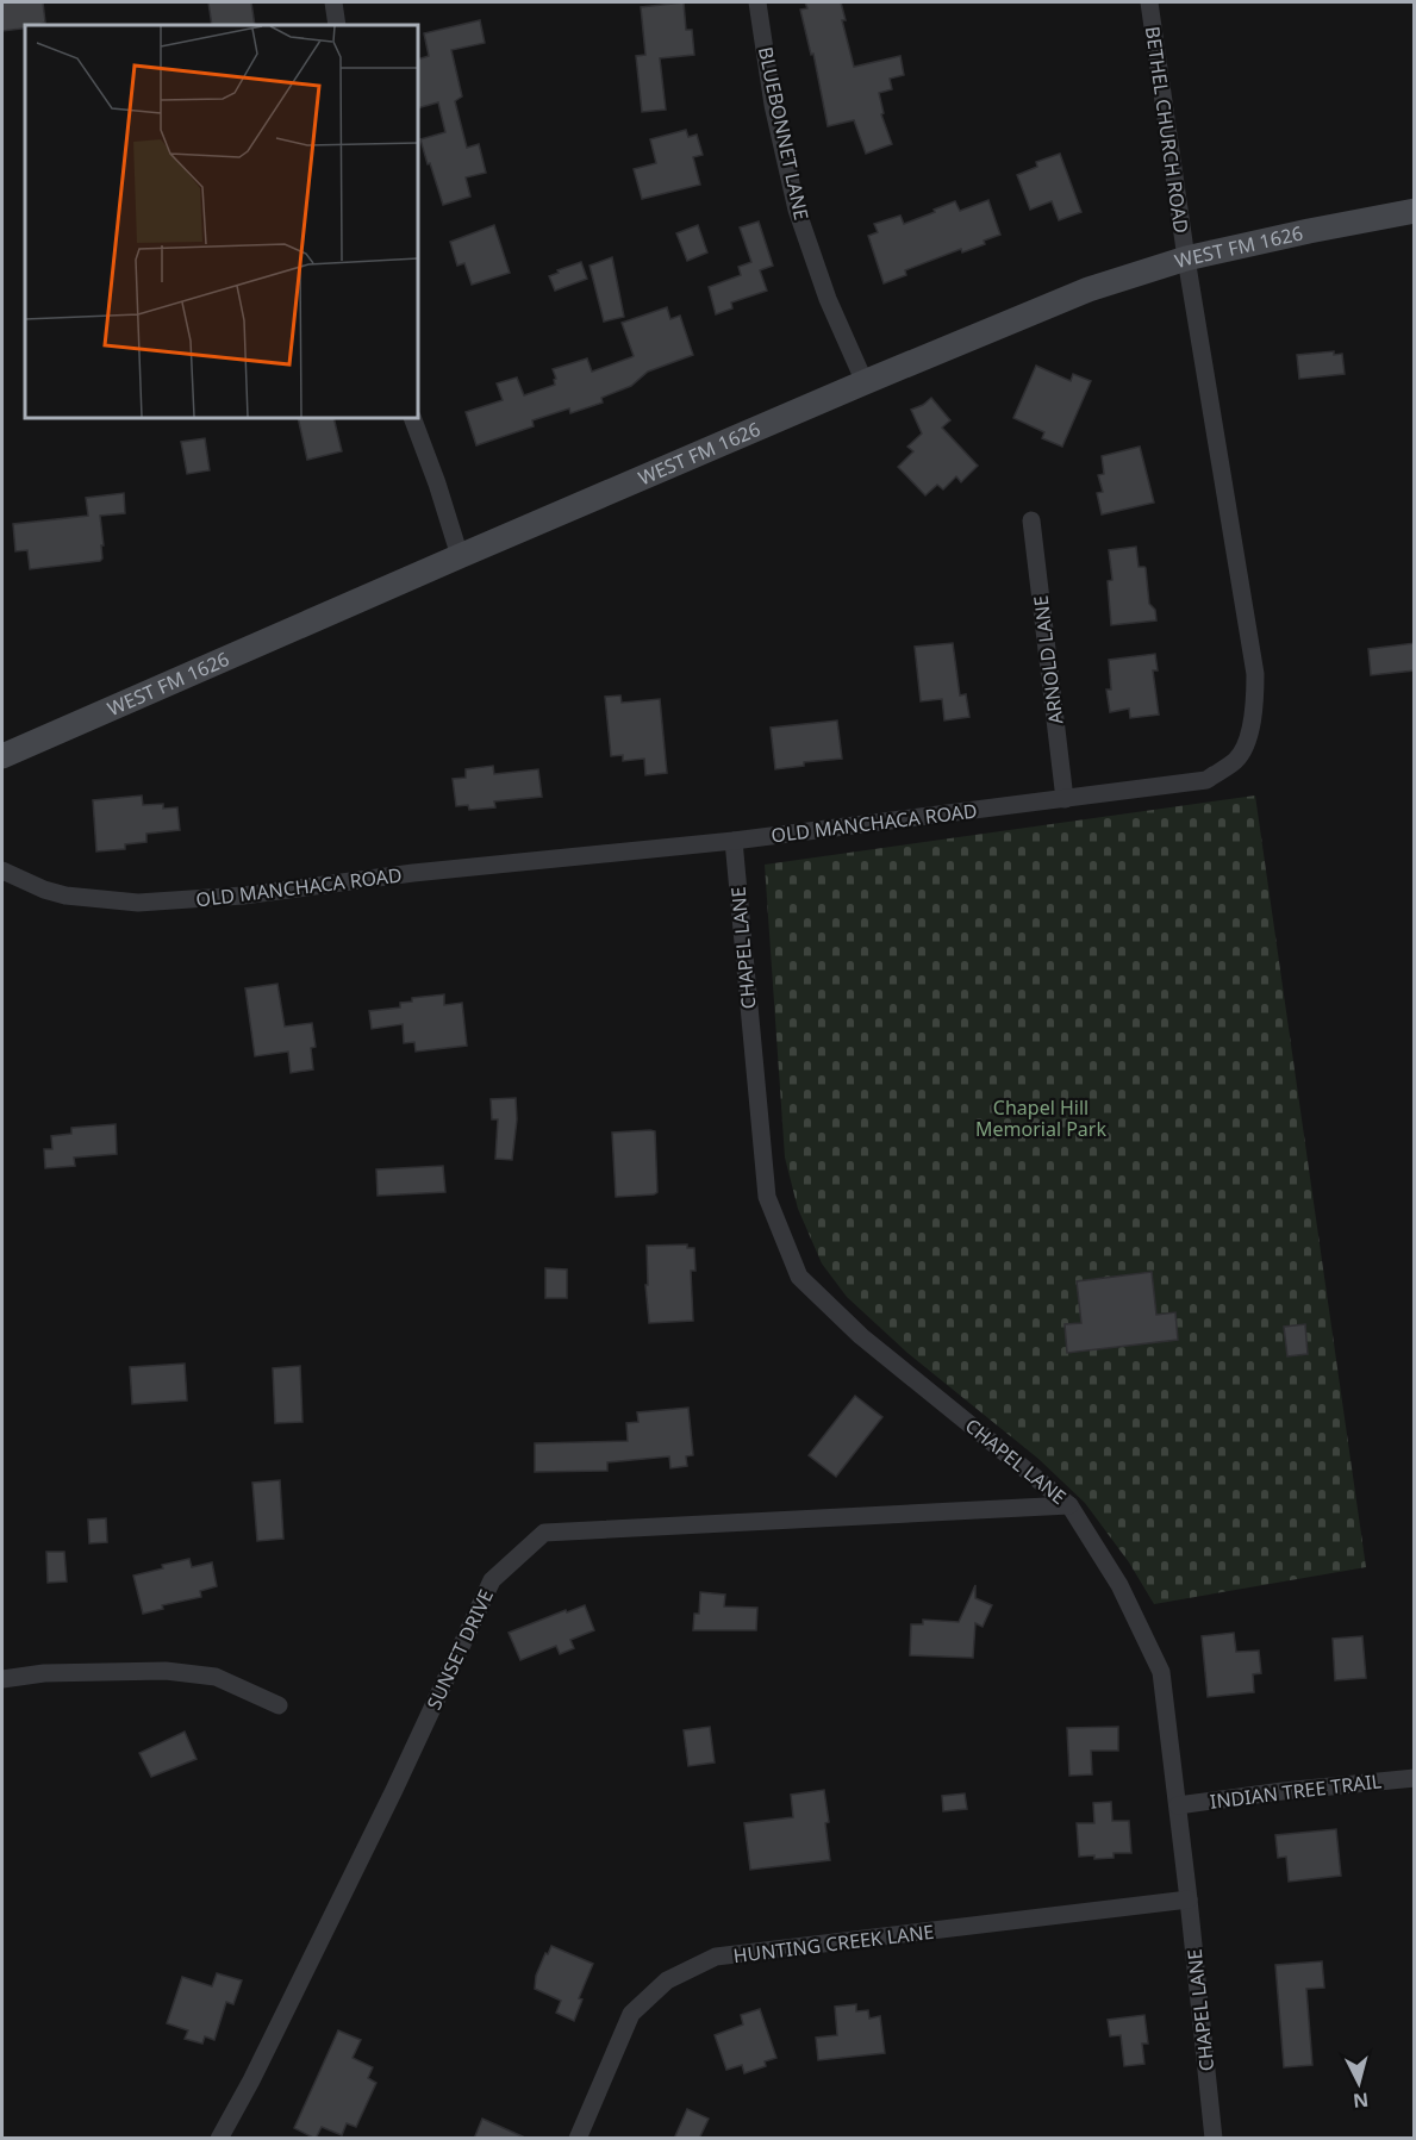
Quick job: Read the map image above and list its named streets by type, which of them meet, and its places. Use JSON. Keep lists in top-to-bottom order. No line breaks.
{"streets":{"main road":["WEST FM 1626"],"street":["BETHEL CHURCH ROAD","BLUEBONNET LANE","ARNOLD LANE","OLD MANCHACA ROAD","CHAPEL LANE","SUNSET DRIVE","INDIAN TREE TRAIL","HUNTING CREEK LANE"]},"crossings":[["BETHEL CHURCH ROAD","WEST FM 1626"],["BETHEL CHURCH ROAD","OLD MANCHACA ROAD"],["BLUEBONNET LANE","WEST FM 1626"],["WEST FM 1626","OLD MANCHACA ROAD"],["ARNOLD LANE","OLD MANCHACA ROAD"],["OLD MANCHACA ROAD","CHAPEL LANE"],["CHAPEL LANE","SUNSET DRIVE"],["CHAPEL LANE","INDIAN TREE TRAIL"],["CHAPEL LANE","HUNTING CREEK LANE"]],"parks":["Chapel Hill Memorial Park"],"north":"bottom"}
